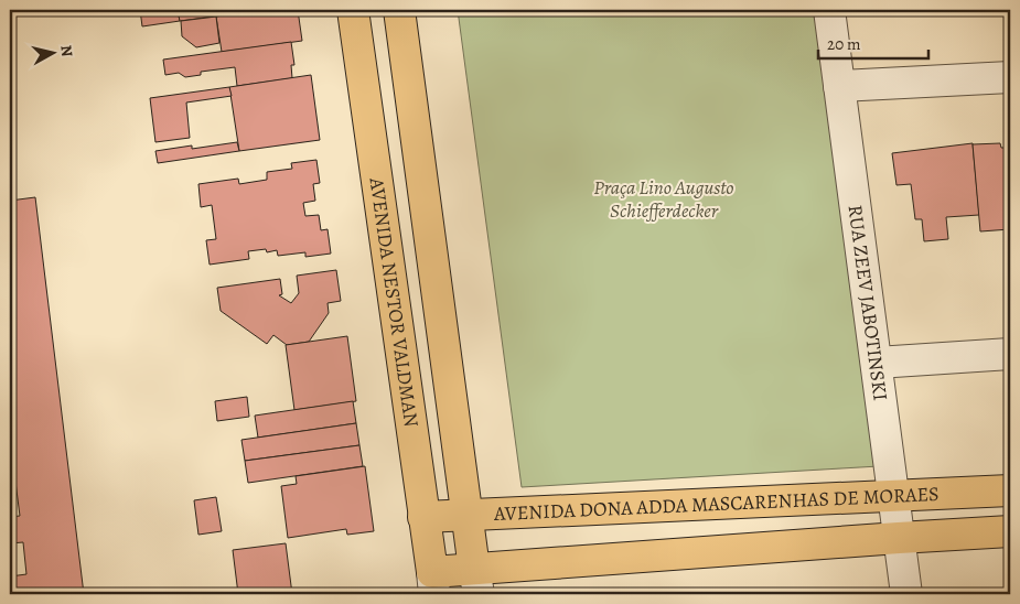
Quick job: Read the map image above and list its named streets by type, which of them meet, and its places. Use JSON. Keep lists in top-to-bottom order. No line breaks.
{"streets":{"main road":["AVENIDA NESTOR VALDMAN","AVENIDA DONA ADDA MASCARENHAS DE MORAES"],"street":["RUA ZEEV JABOTINSKI"]},"crossings":[["AVENIDA NESTOR VALDMAN","AVENIDA DONA ADDA MASCARENHAS DE MORAES"],["RUA ZEEV JABOTINSKI","AVENIDA DONA ADDA MASCARENHAS DE MORAES"]],"parks":["Praça Lino Augusto Schiefferdecker"],"scale_bar":"20 m","north":"right"}
